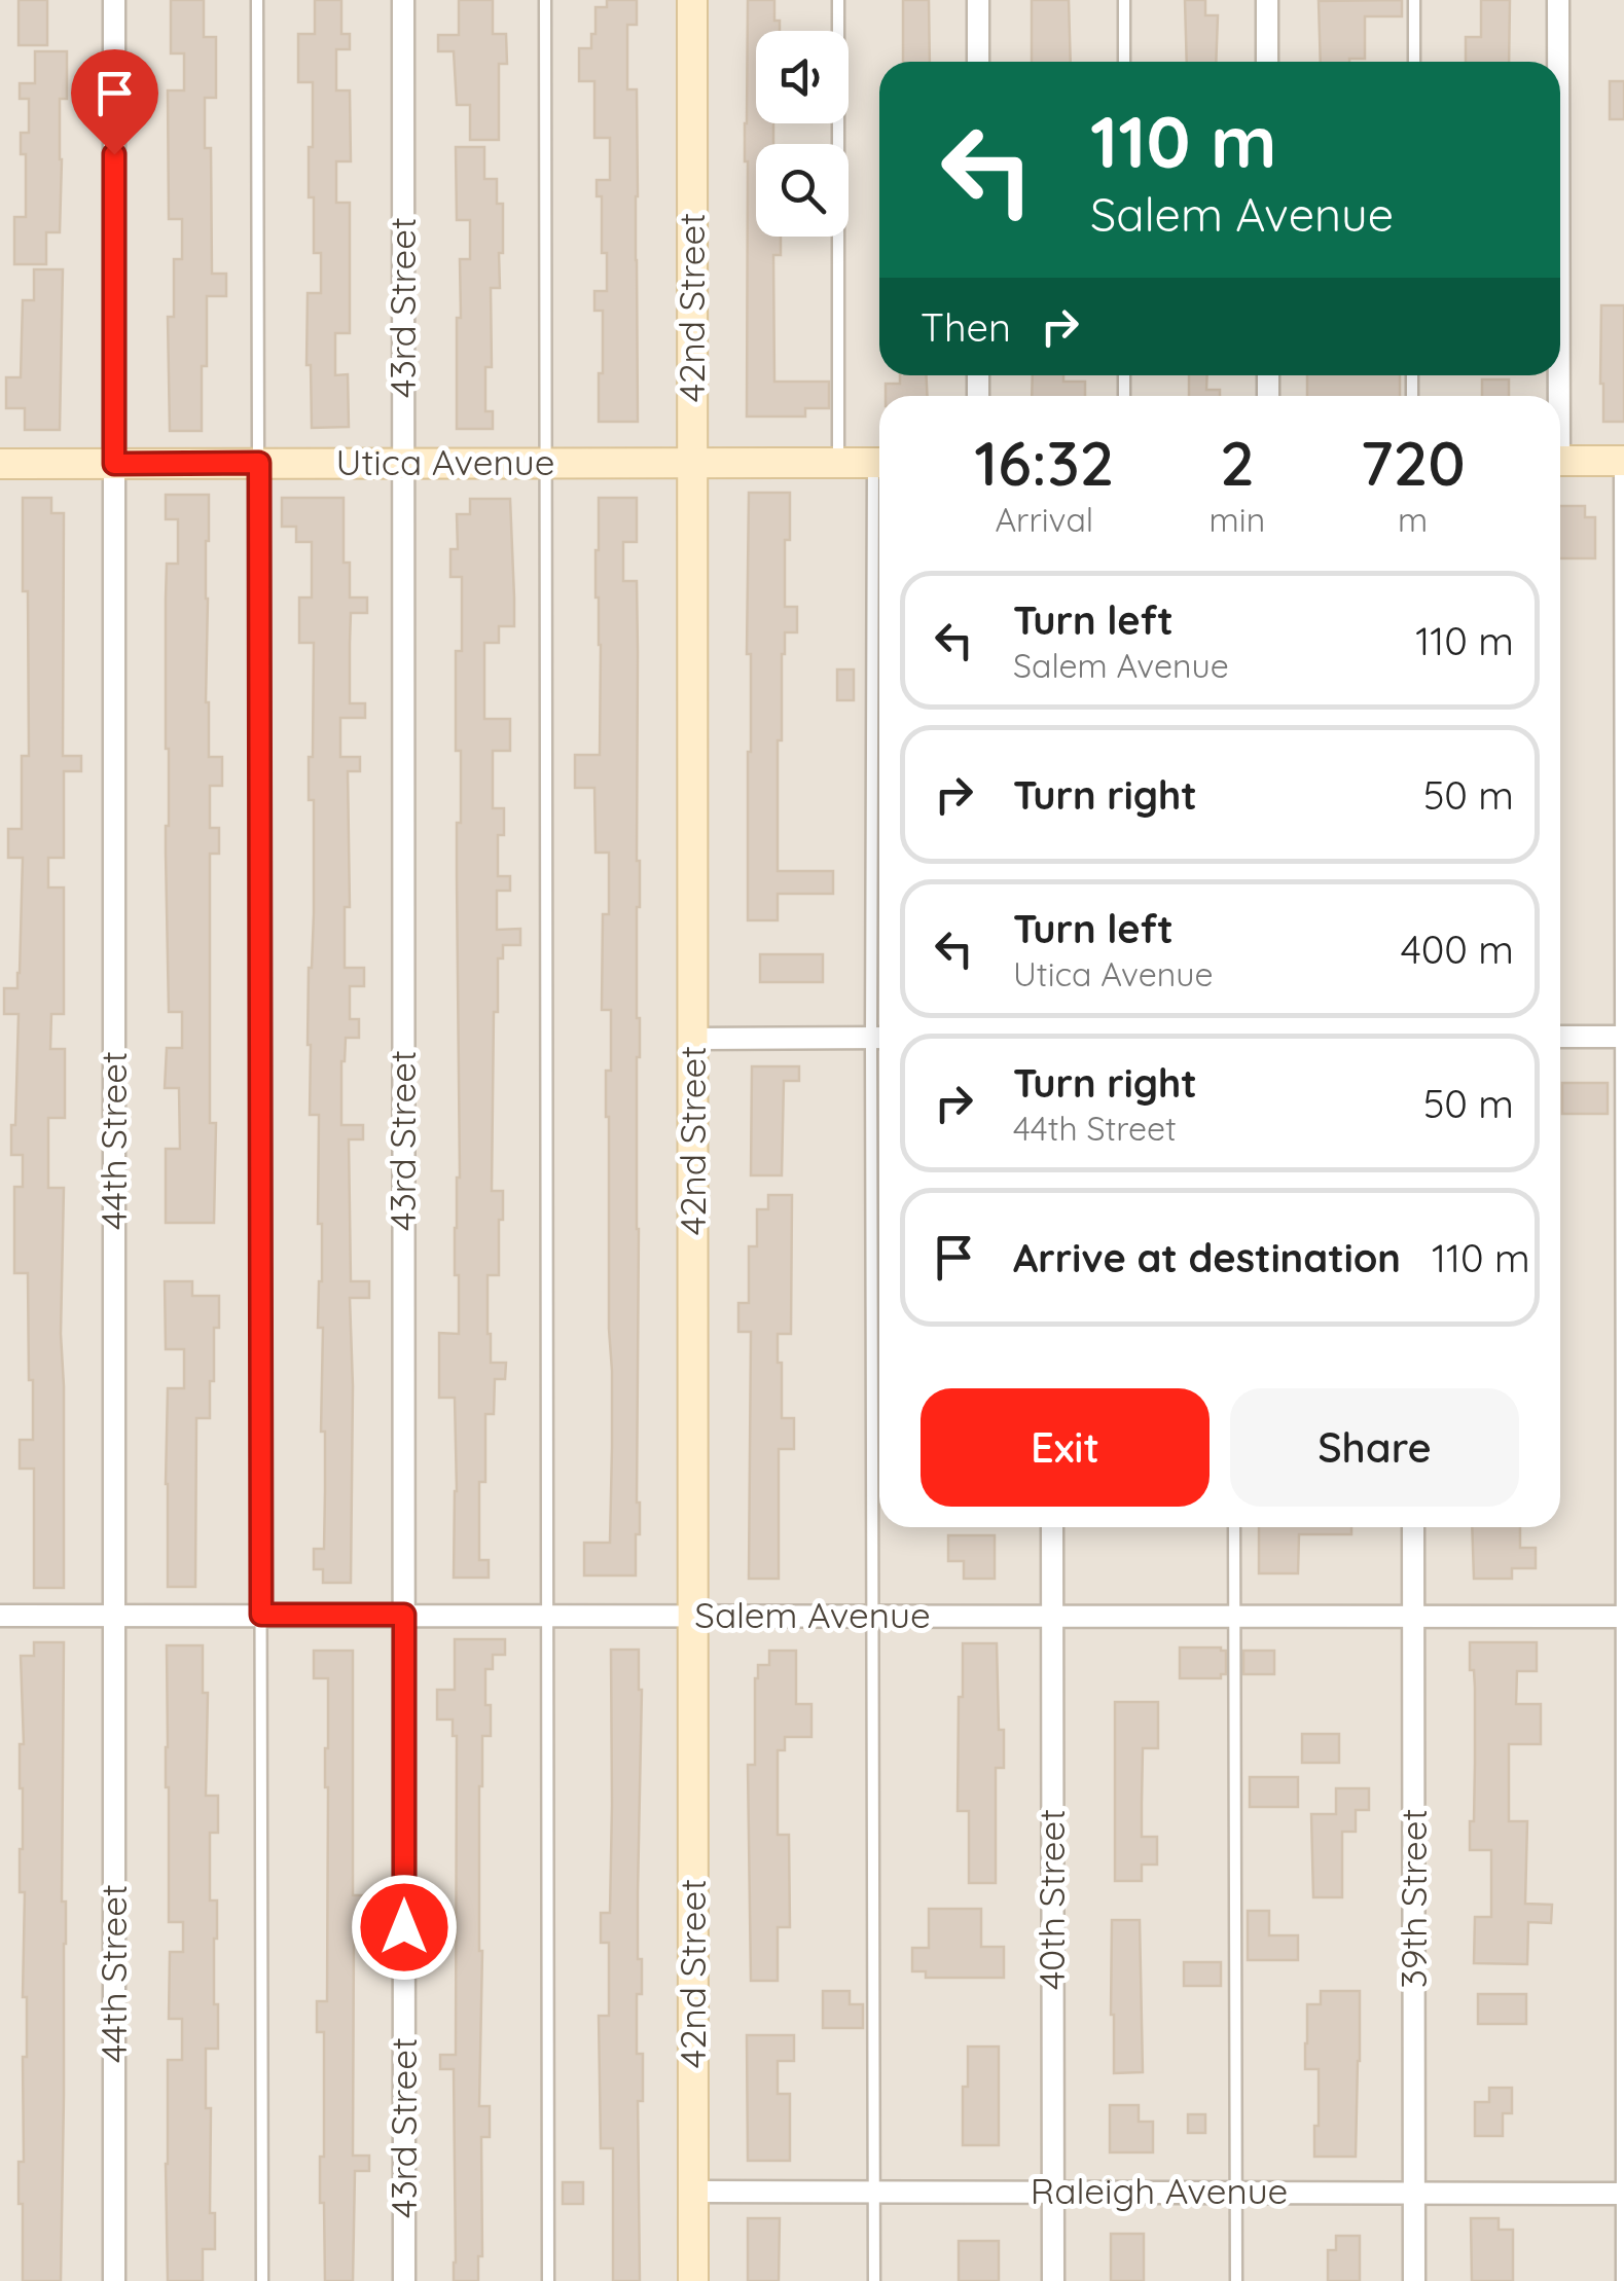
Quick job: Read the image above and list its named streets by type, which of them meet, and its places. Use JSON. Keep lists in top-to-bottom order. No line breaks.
{"streets":{"street":["43rd Street","42nd Street","Utica Avenue","44th Street","Salem Avenue","39th Street","40th Street","Raleigh Avenue"]},"crossings":[["43rd Street","Utica Avenue"],["43rd Street","Salem Avenue"],["42nd Street","Utica Avenue"],["42nd Street","Salem Avenue"],["42nd Street","Raleigh Avenue"],["Utica Avenue","44th Street"],["44th Street","Salem Avenue"],["Salem Avenue","39th Street"],["Salem Avenue","40th Street"],["39th Street","Raleigh Avenue"],["40th Street","Raleigh Avenue"]],"page":{"turn":["110 m","Salem Avenue"],"then":"Then","eta":["16:32","Arrival","2","min","720","m"],"list":[{"name":"Turn left","note":"Salem Avenue","value":"110 m"},{"name":"Turn right","value":"50 m"},{"name":"Turn left","note":"Utica Avenue","value":"400 m"},{"name":"Turn right","note":"44th Street","value":"50 m"},{"name":"Arrive at destination","value":"110 m"}],"buttons":["Exit","Share"]}}
